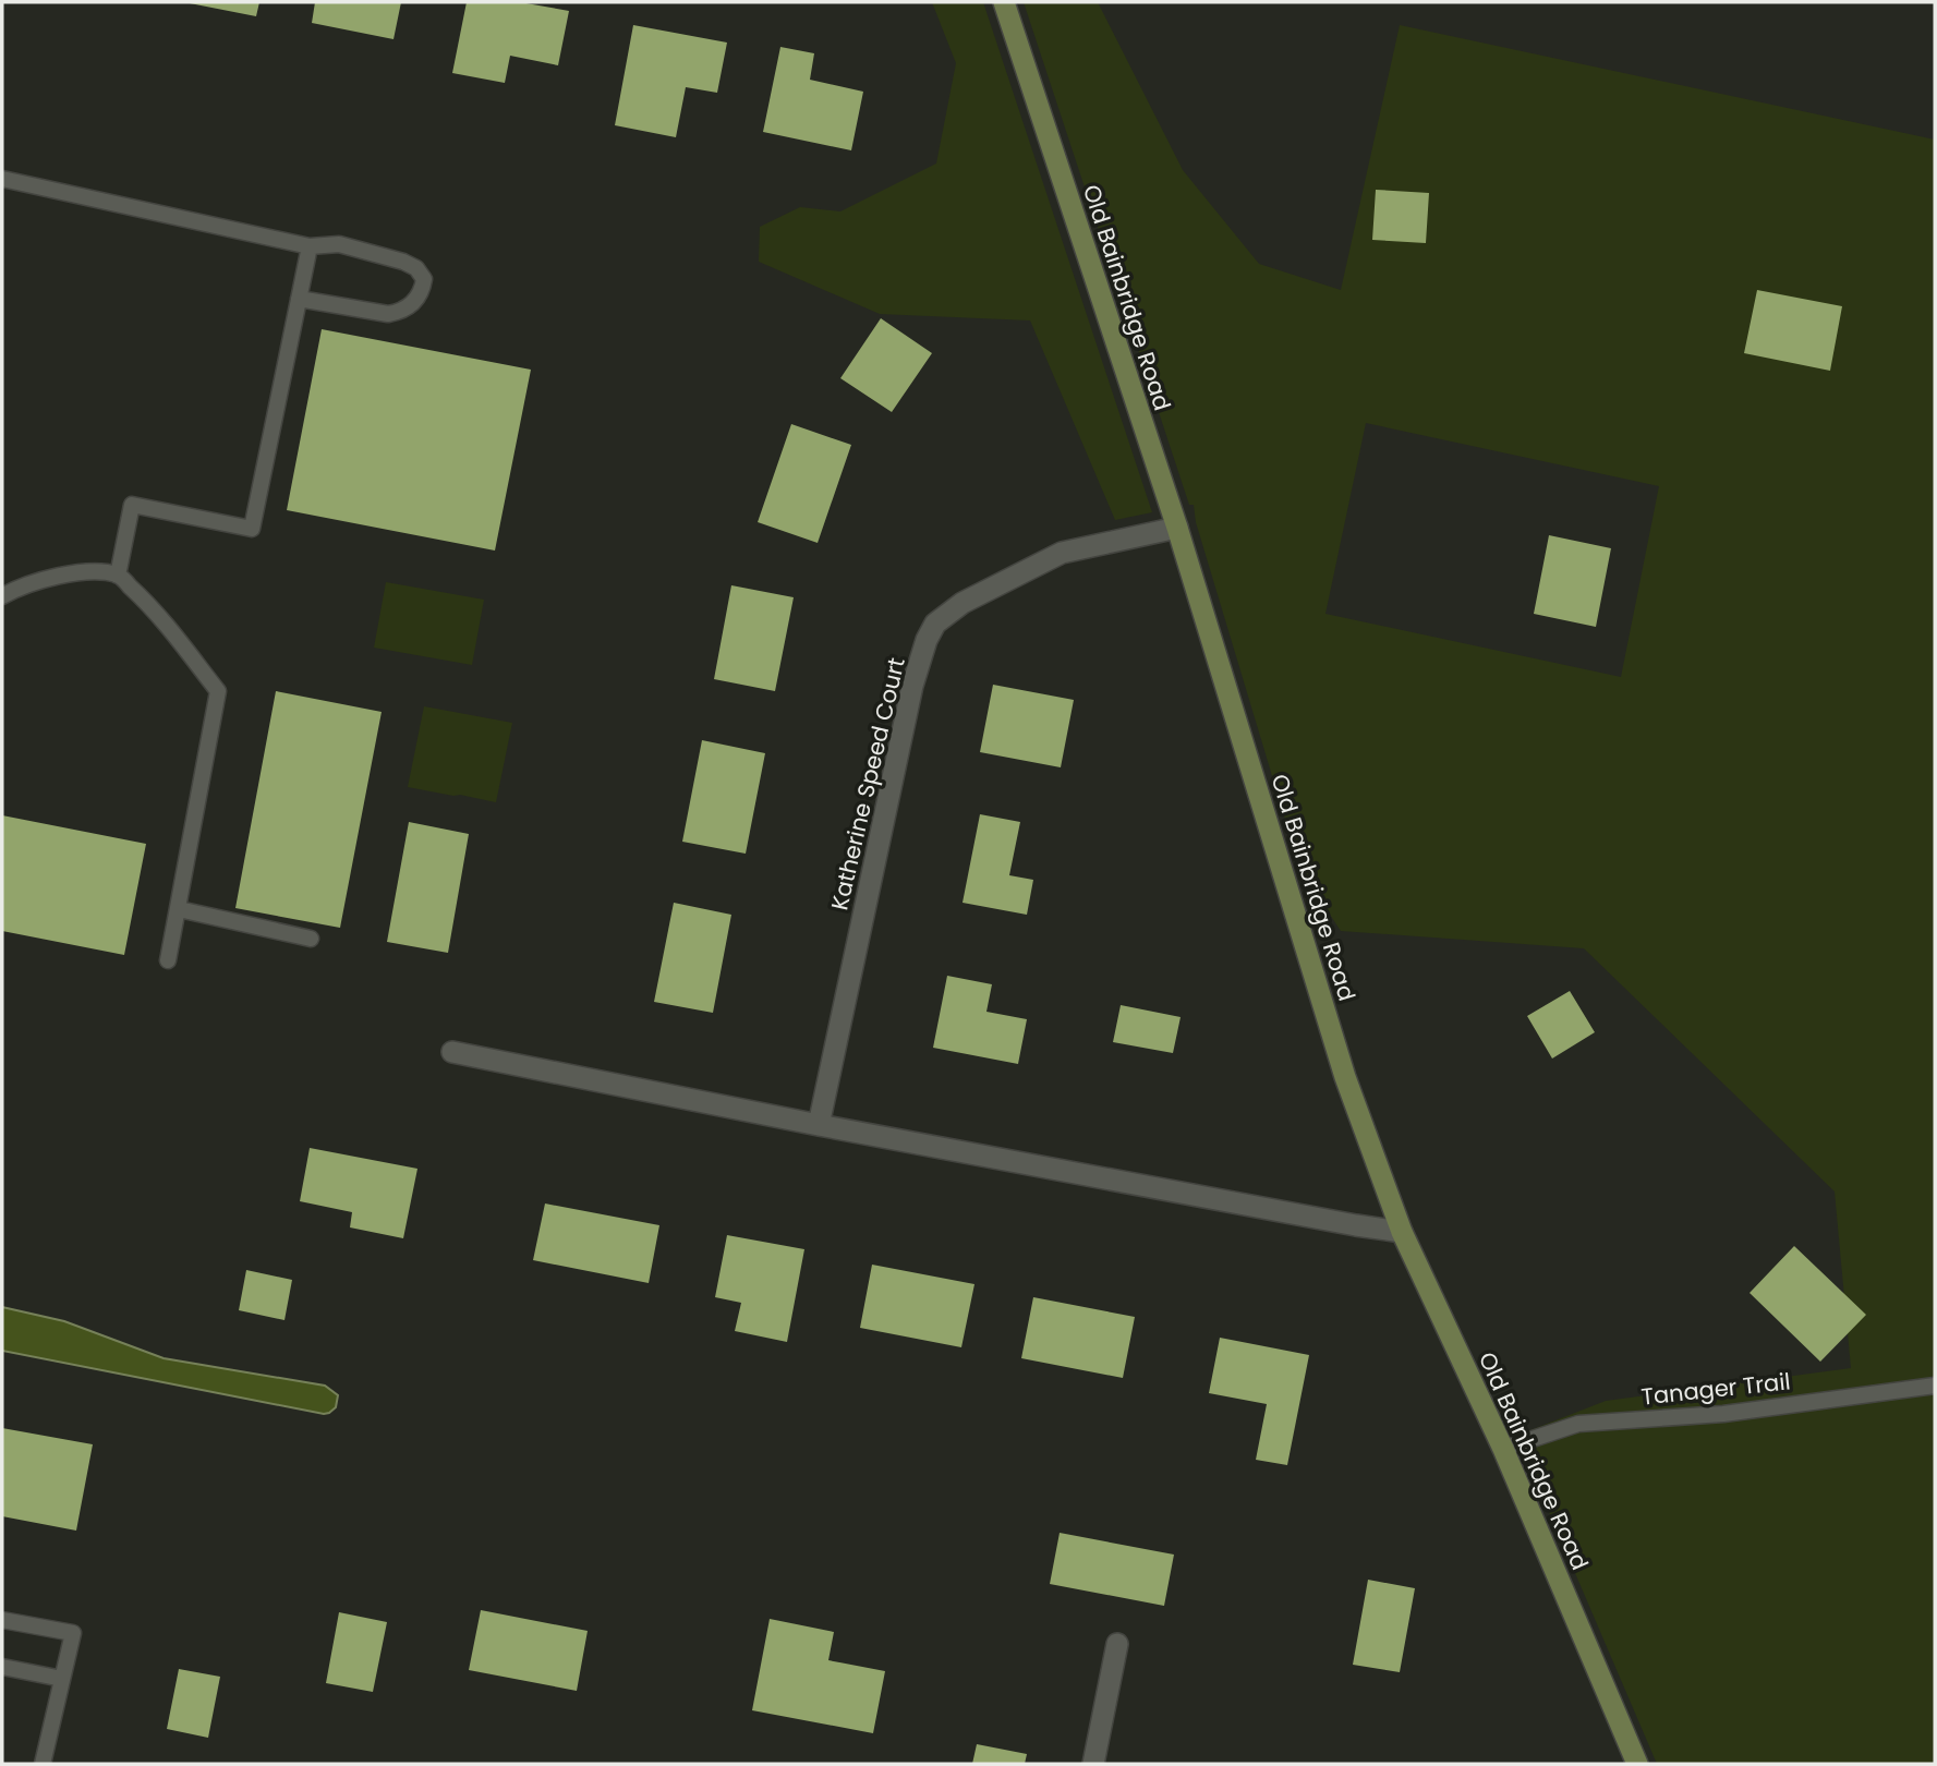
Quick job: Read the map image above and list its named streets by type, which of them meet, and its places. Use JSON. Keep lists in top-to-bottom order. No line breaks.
{"streets":{"main road":["Old Bainbridge Road"],"street":["Katherine Speed Court"],"lane":["Tanager Trail"]},"crossings":[["Old Bainbridge Road","Katherine Speed Court"],["Old Bainbridge Road","Tanager Trail"]]}
